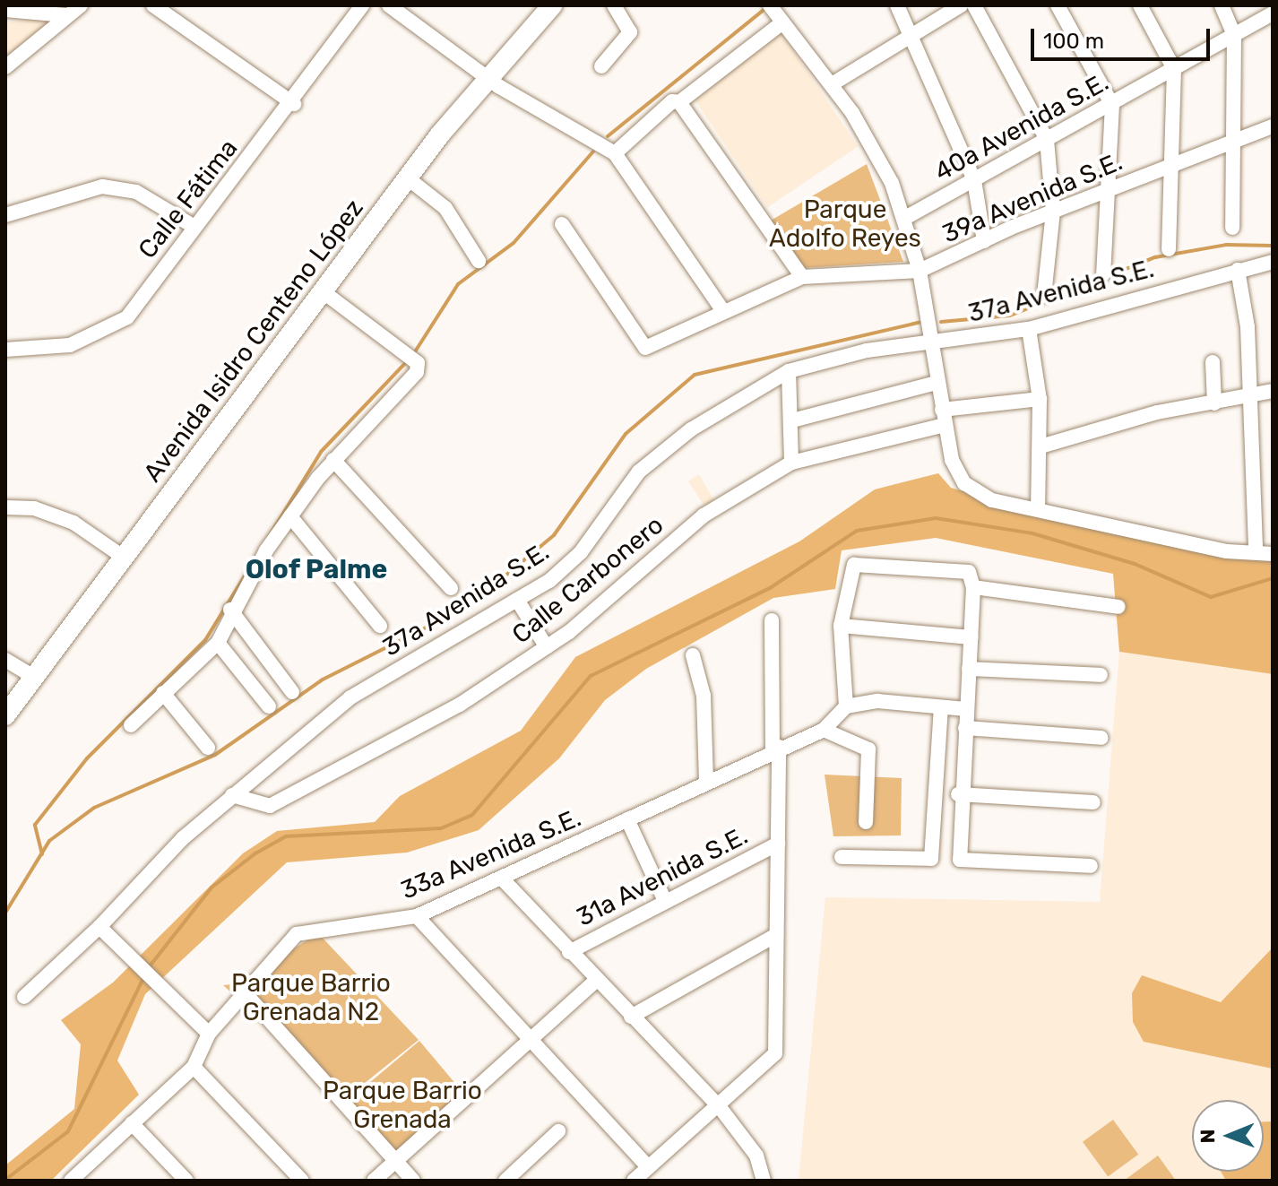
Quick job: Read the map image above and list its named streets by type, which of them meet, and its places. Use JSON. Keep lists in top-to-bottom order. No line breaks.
{"streets":{"street":["40a Avenida S.E.","39a Avenida S.E.","Calle Fátima","37a Avenida S.E.","Avenida Isidro Centeno López","Calle Carbonero","33a Avenida S.E.","31a Avenida S.E."]},"crossings":[["37a Avenida S.E.","Calle Carbonero"]],"districts":["Olof Palme"],"parks":["Parque Adolfo Reyes","Parque Barrio Grenada N2","Parque Barrio Grenada"],"scale_bar":"100 m","north":"left"}
